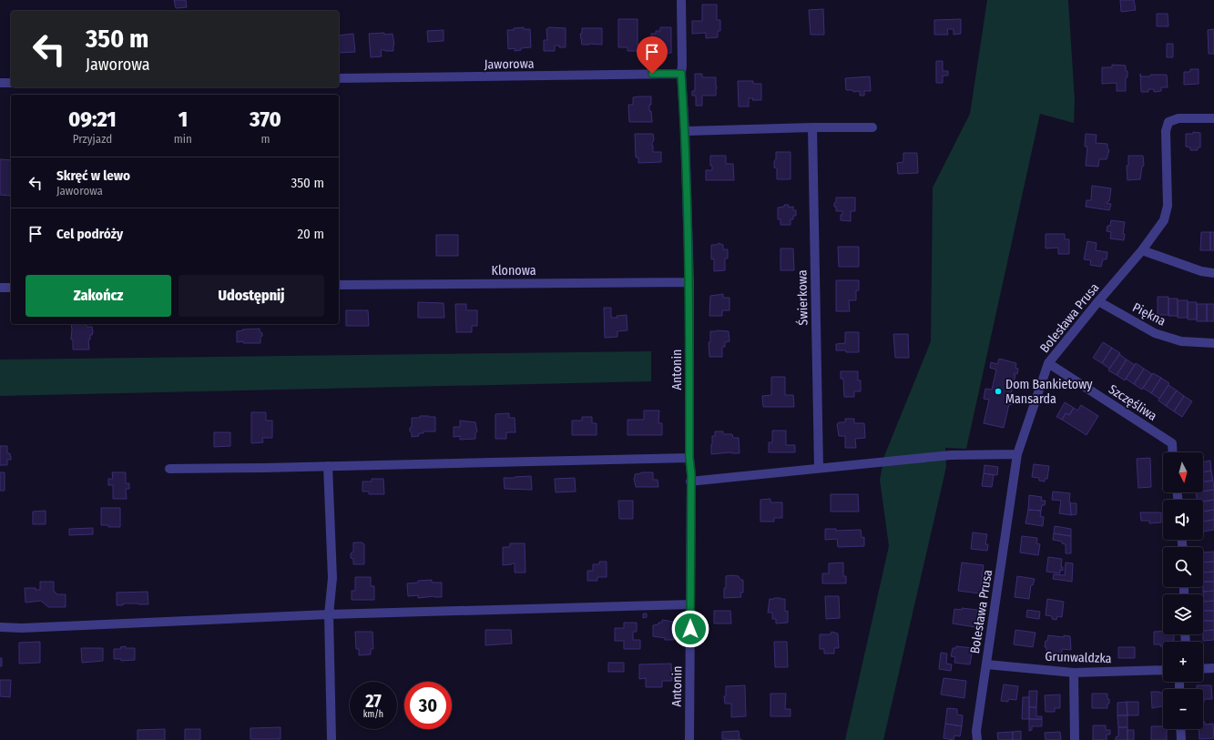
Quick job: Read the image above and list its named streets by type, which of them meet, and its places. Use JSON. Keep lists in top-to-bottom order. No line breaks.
{"streets":{"street":["Jaworowa","Klonowa","Świerkowa","Piękna","Bolesława Prusa","Antonin","Szczęśliwa","Grunwaldzka"]},"crossings":[["Jaworowa","Antonin"],["Klonowa","Antonin"],["Piękna","Bolesława Prusa"],["Bolesława Prusa","Szczęśliwa"],["Bolesława Prusa","Grunwaldzka"]],"places":["Dom Bankietowy Mansarda"],"north":"bottom","page":{"turn":["350 m","Jaworowa"],"eta":["09:21","Przyjazd","1","min","370","m"],"list":[{"name":"Skręć w lewo","note":"Jaworowa","value":"350 m"},{"name":"Cel podróży","value":"20 m"}],"buttons":["Zakończ","Udostępnij"],"map_buttons":["+","−"],"speed":"27 km/h","limit":"30"}}
